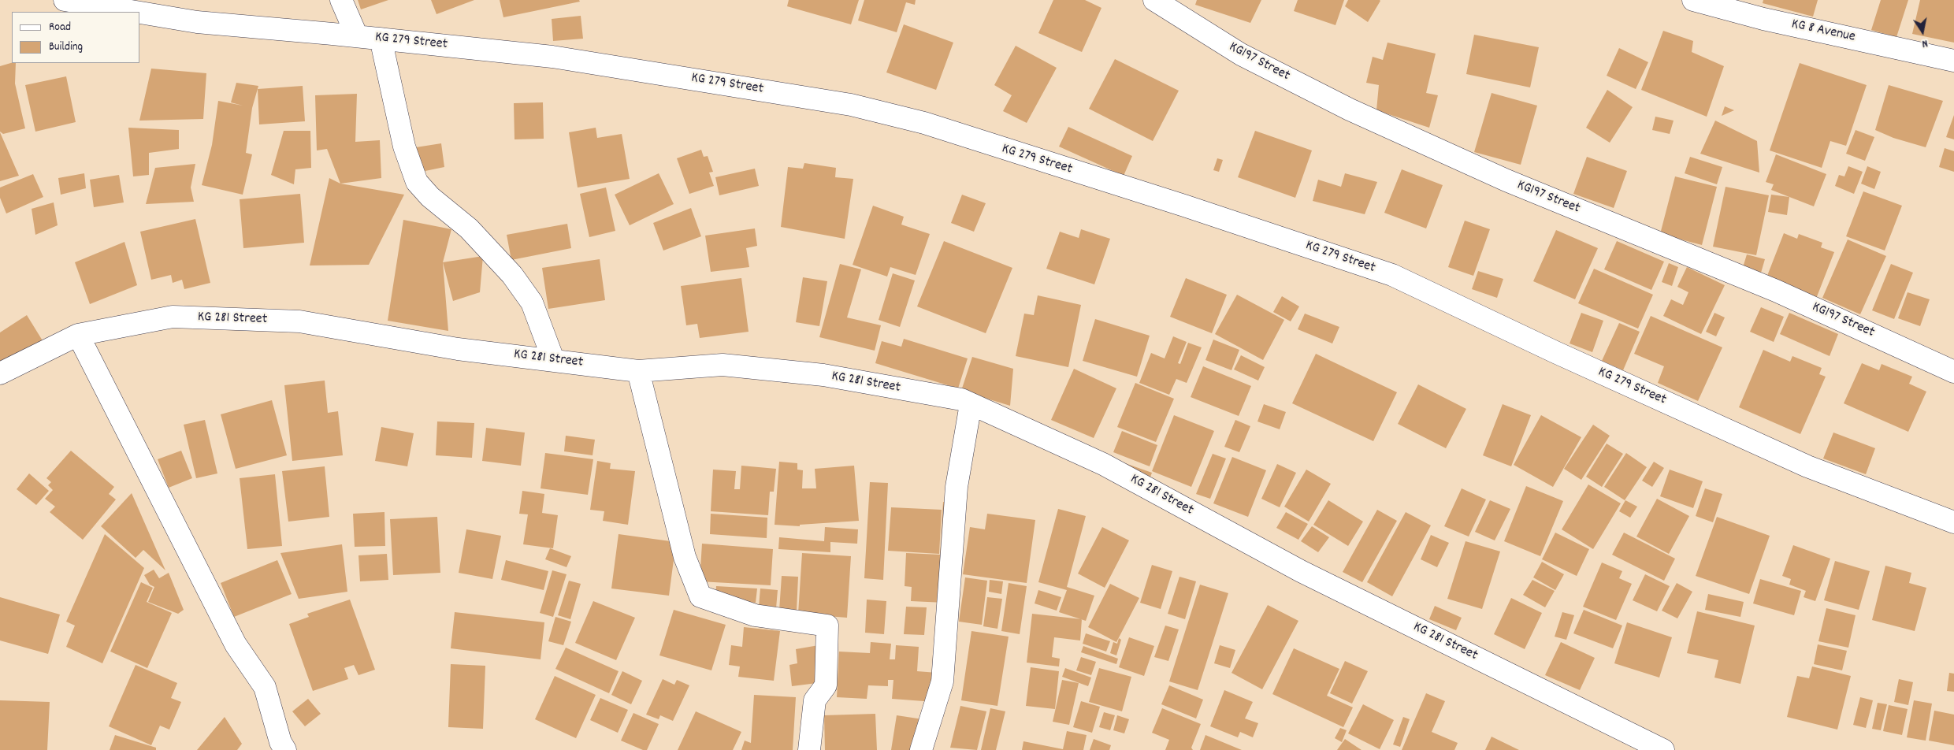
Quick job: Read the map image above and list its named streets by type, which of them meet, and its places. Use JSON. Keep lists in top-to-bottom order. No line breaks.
{"streets":{"street":["KG 8 Avenue","KG 279 Street","KG197 Street","KG 281 Street"]},"legend":["Road","Building"],"north":"bottom"}
